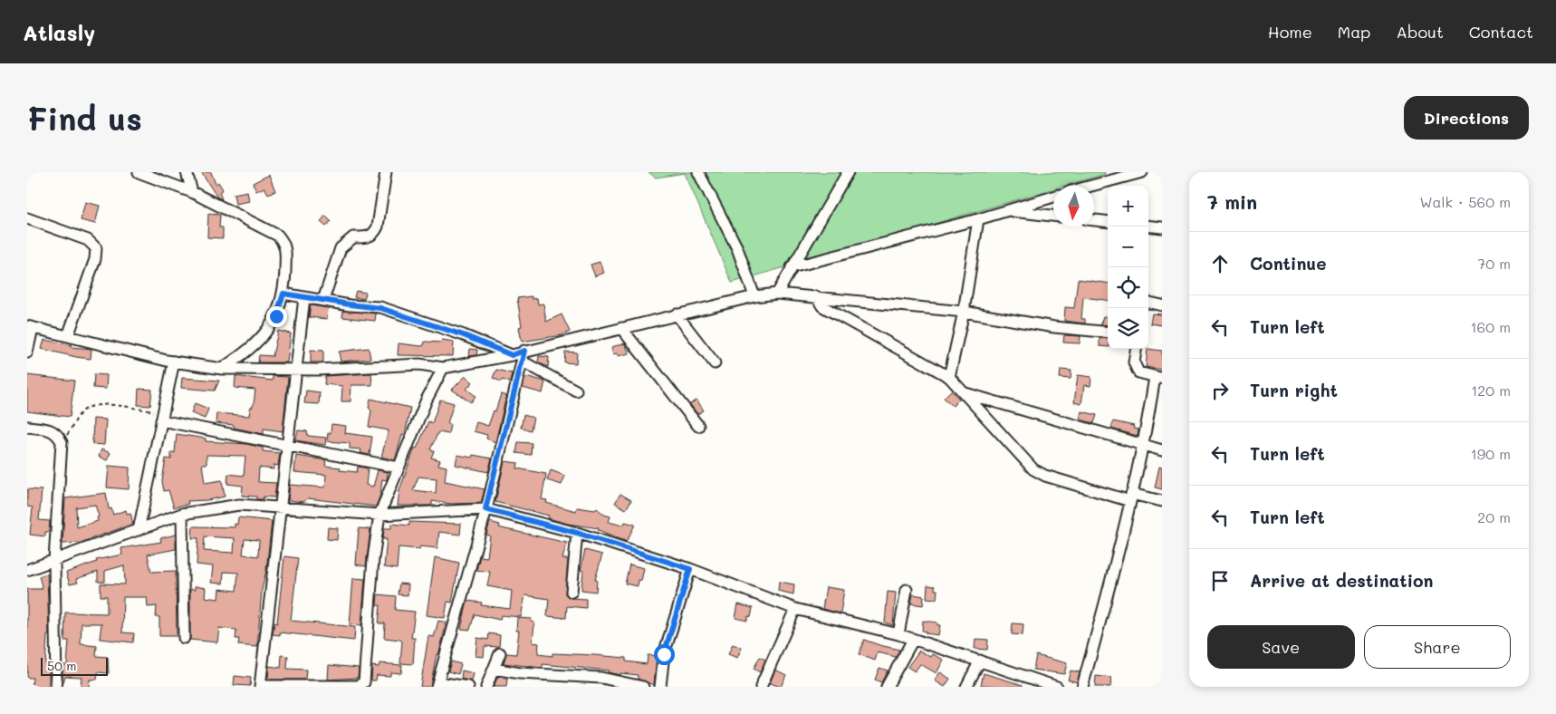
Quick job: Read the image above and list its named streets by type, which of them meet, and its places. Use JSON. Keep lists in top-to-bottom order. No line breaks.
{"scale_bar":"50 m","north":"bottom","page":{"header":"Atlasly","nav":["Home","Map","About","Contact"],"buttons":["Directions",["Save","Share"]],"title":"Find us","heading":["7 min","Walk · 560 m"],"map_buttons":["+","−"],"list":[["Continue","70 m"],["Turn left","160 m"],["Turn right","120 m"],["Turn left","190 m"],["Turn left","20 m"],"Arrive at destination"],"scale":"50 m"}}
